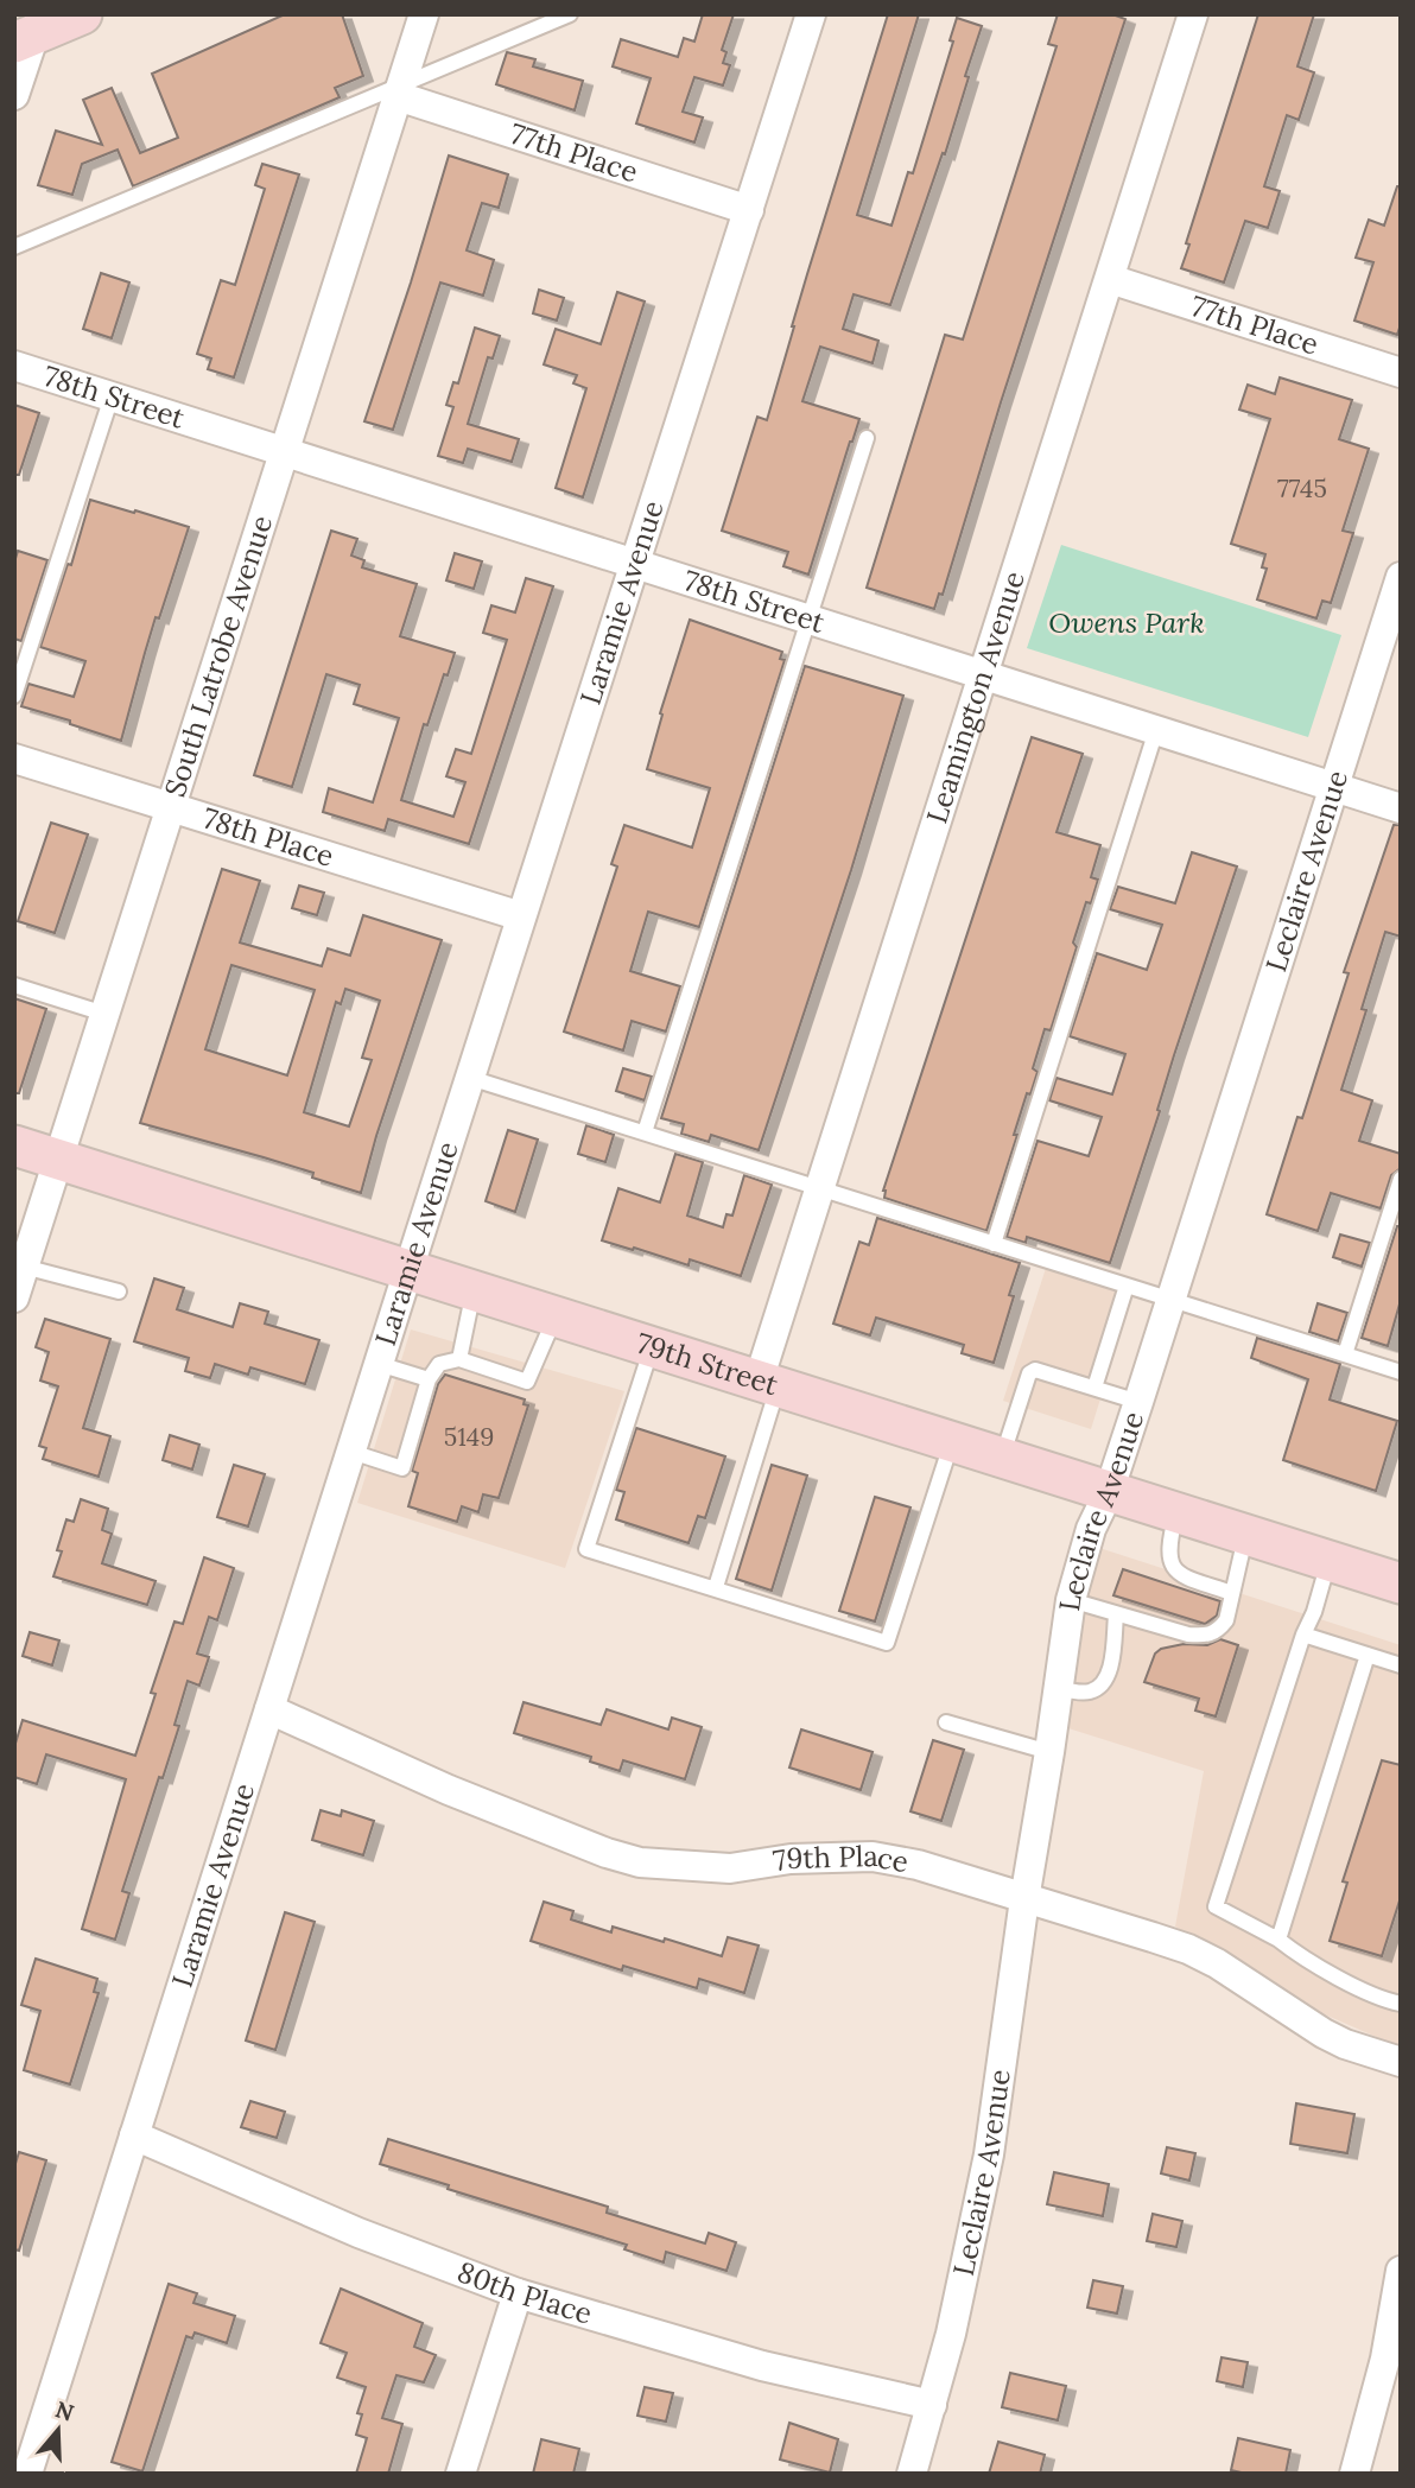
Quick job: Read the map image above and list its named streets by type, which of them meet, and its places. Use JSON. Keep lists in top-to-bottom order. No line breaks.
{"streets":{"main road":["79th Street"],"street":["77th Place","78th Street","Laramie Avenue","South Latrobe Avenue","Leamington Avenue","78th Place","Leclaire Avenue","79th Place","80th Place"]},"crossings":[["77th Place","Laramie Avenue"],["77th Place","South Latrobe Avenue"],["77th Place","Leamington Avenue"],["78th Street","Laramie Avenue"],["78th Street","South Latrobe Avenue"],["78th Street","Leamington Avenue"],["78th Street","Leclaire Avenue"],["Laramie Avenue","78th Place"],["Laramie Avenue","79th Street"],["Laramie Avenue","79th Place"],["Laramie Avenue","80th Place"],["South Latrobe Avenue","78th Place"],["South Latrobe Avenue","79th Street"],["Leamington Avenue","79th Street"],["Leclaire Avenue","79th Street"],["Leclaire Avenue","79th Place"],["Leclaire Avenue","80th Place"]],"parks":["Owens Park"],"house_numbers":["7745","5149"],"north":"top"}
